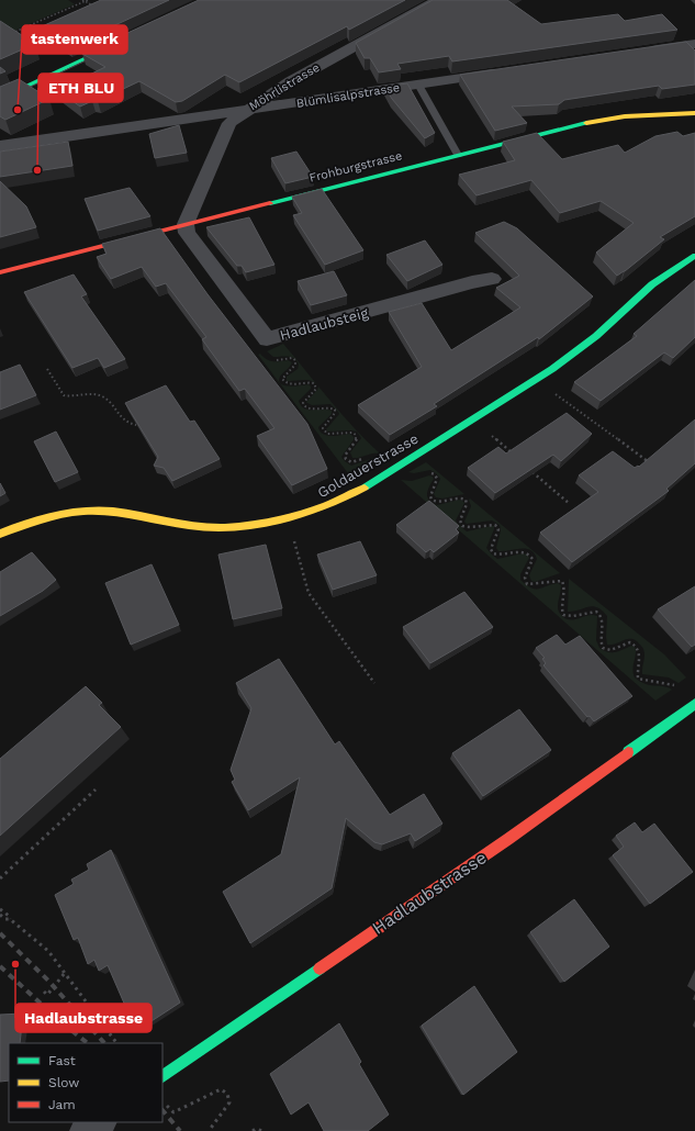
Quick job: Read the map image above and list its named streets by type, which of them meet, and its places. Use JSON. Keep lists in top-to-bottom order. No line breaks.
{"streets":{"street":["Möhrlistrasse","Blümlisalpstrasse","Frohburgstrasse","Hadlaubsteig","Goldauerstrasse","Hadlaubstrasse"]},"crossings":[["Möhrlistrasse","Blümlisalpstrasse"],["Möhrlistrasse","Frohburgstrasse"],["Möhrlistrasse","Hadlaubsteig"],["Frohburgstrasse","Hadlaubsteig"]],"places":["tastenwerk","ETH BLU","Hadlaubstrasse"],"legend":["Fast","Slow","Jam"]}
